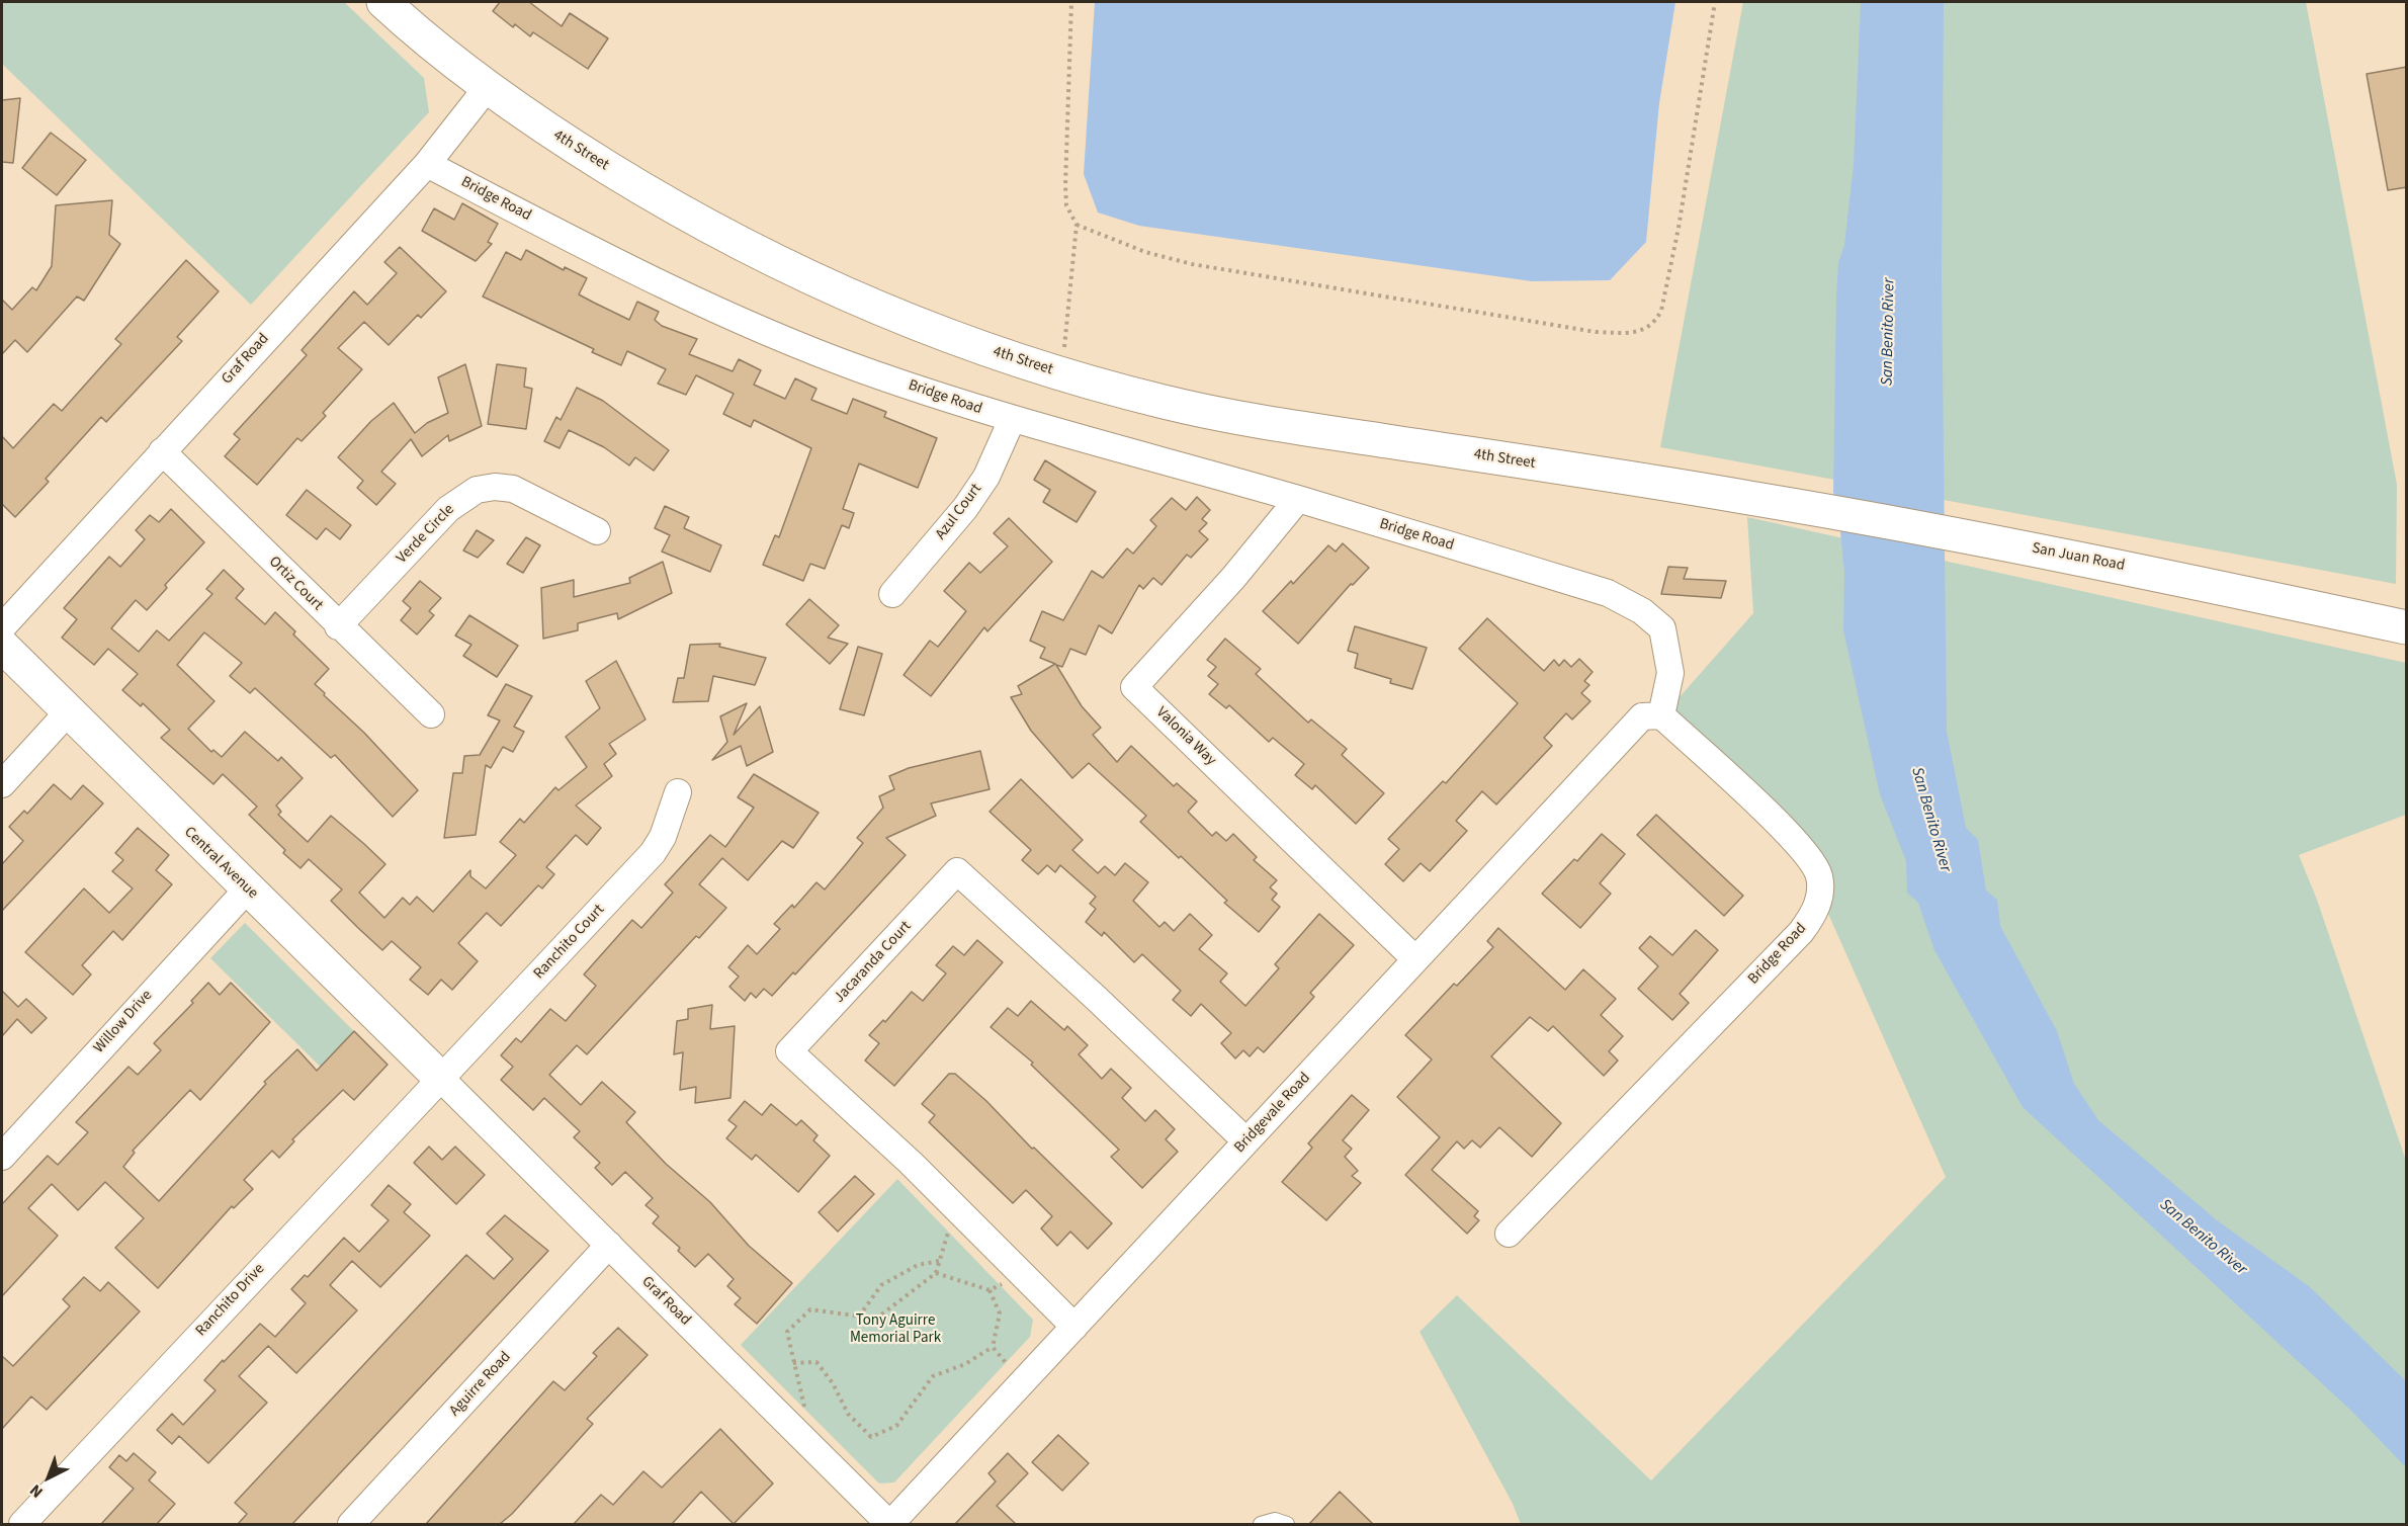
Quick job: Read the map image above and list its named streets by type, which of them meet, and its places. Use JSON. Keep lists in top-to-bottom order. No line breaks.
{"streets":{"main road":["4th Street","San Juan Road","Central Avenue"],"street":["Bridge Road","Graf Road","Azul Court","Verde Circle","Ortiz Court","Valonia Way","Ranchito Court","Jacaranda Court","Willow Drive","Bridgevale Road","Ranchito Drive","Aguirre Road"]},"crossings":[["4th Street","Graf Road"],["4th Street","San Juan Road"],["Bridge Road","Graf Road"],["Bridge Road","Azul Court"],["Bridge Road","Valonia Way"],["Bridge Road","Bridgevale Road"],["Graf Road","Ortiz Court"],["Graf Road","Central Avenue"],["Graf Road","Ranchito Court"],["Graf Road","Bridgevale Road"],["Graf Road","Ranchito Drive"],["Graf Road","Aguirre Road"],["Verde Circle","Ortiz Court"],["Valonia Way","Bridgevale Road"],["Central Avenue","Ranchito Court"],["Central Avenue","Willow Drive"],["Central Avenue","Ranchito Drive"],["Ranchito Court","Ranchito Drive"],["Jacaranda Court","Bridgevale Road"]],"water":["San Benito River"],"parks":["Tony Aguirre Memorial Park"],"north":"bottom left"}
